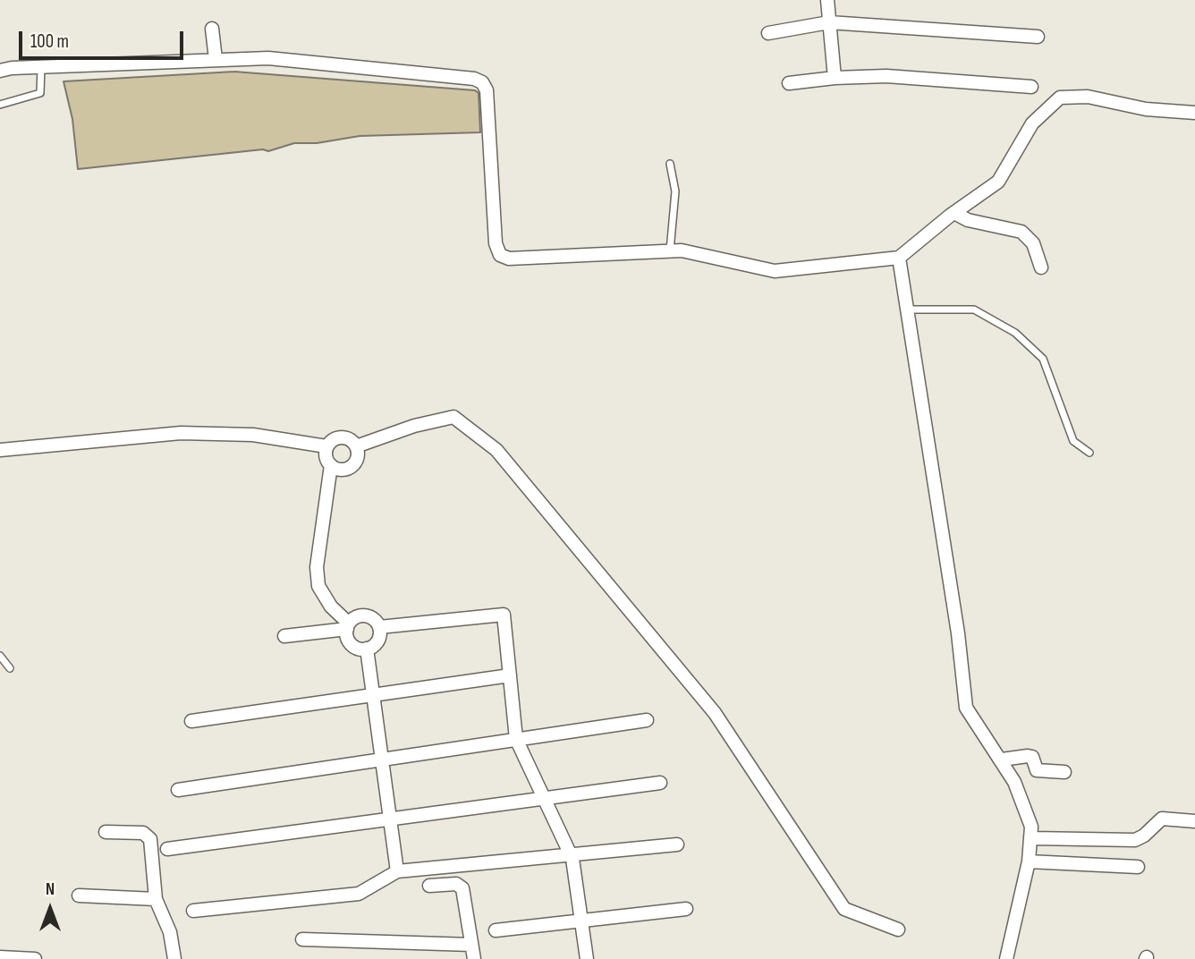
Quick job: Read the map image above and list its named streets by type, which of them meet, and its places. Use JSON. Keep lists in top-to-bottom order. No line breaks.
{"scale_bar":"100 m","north":"top"}
